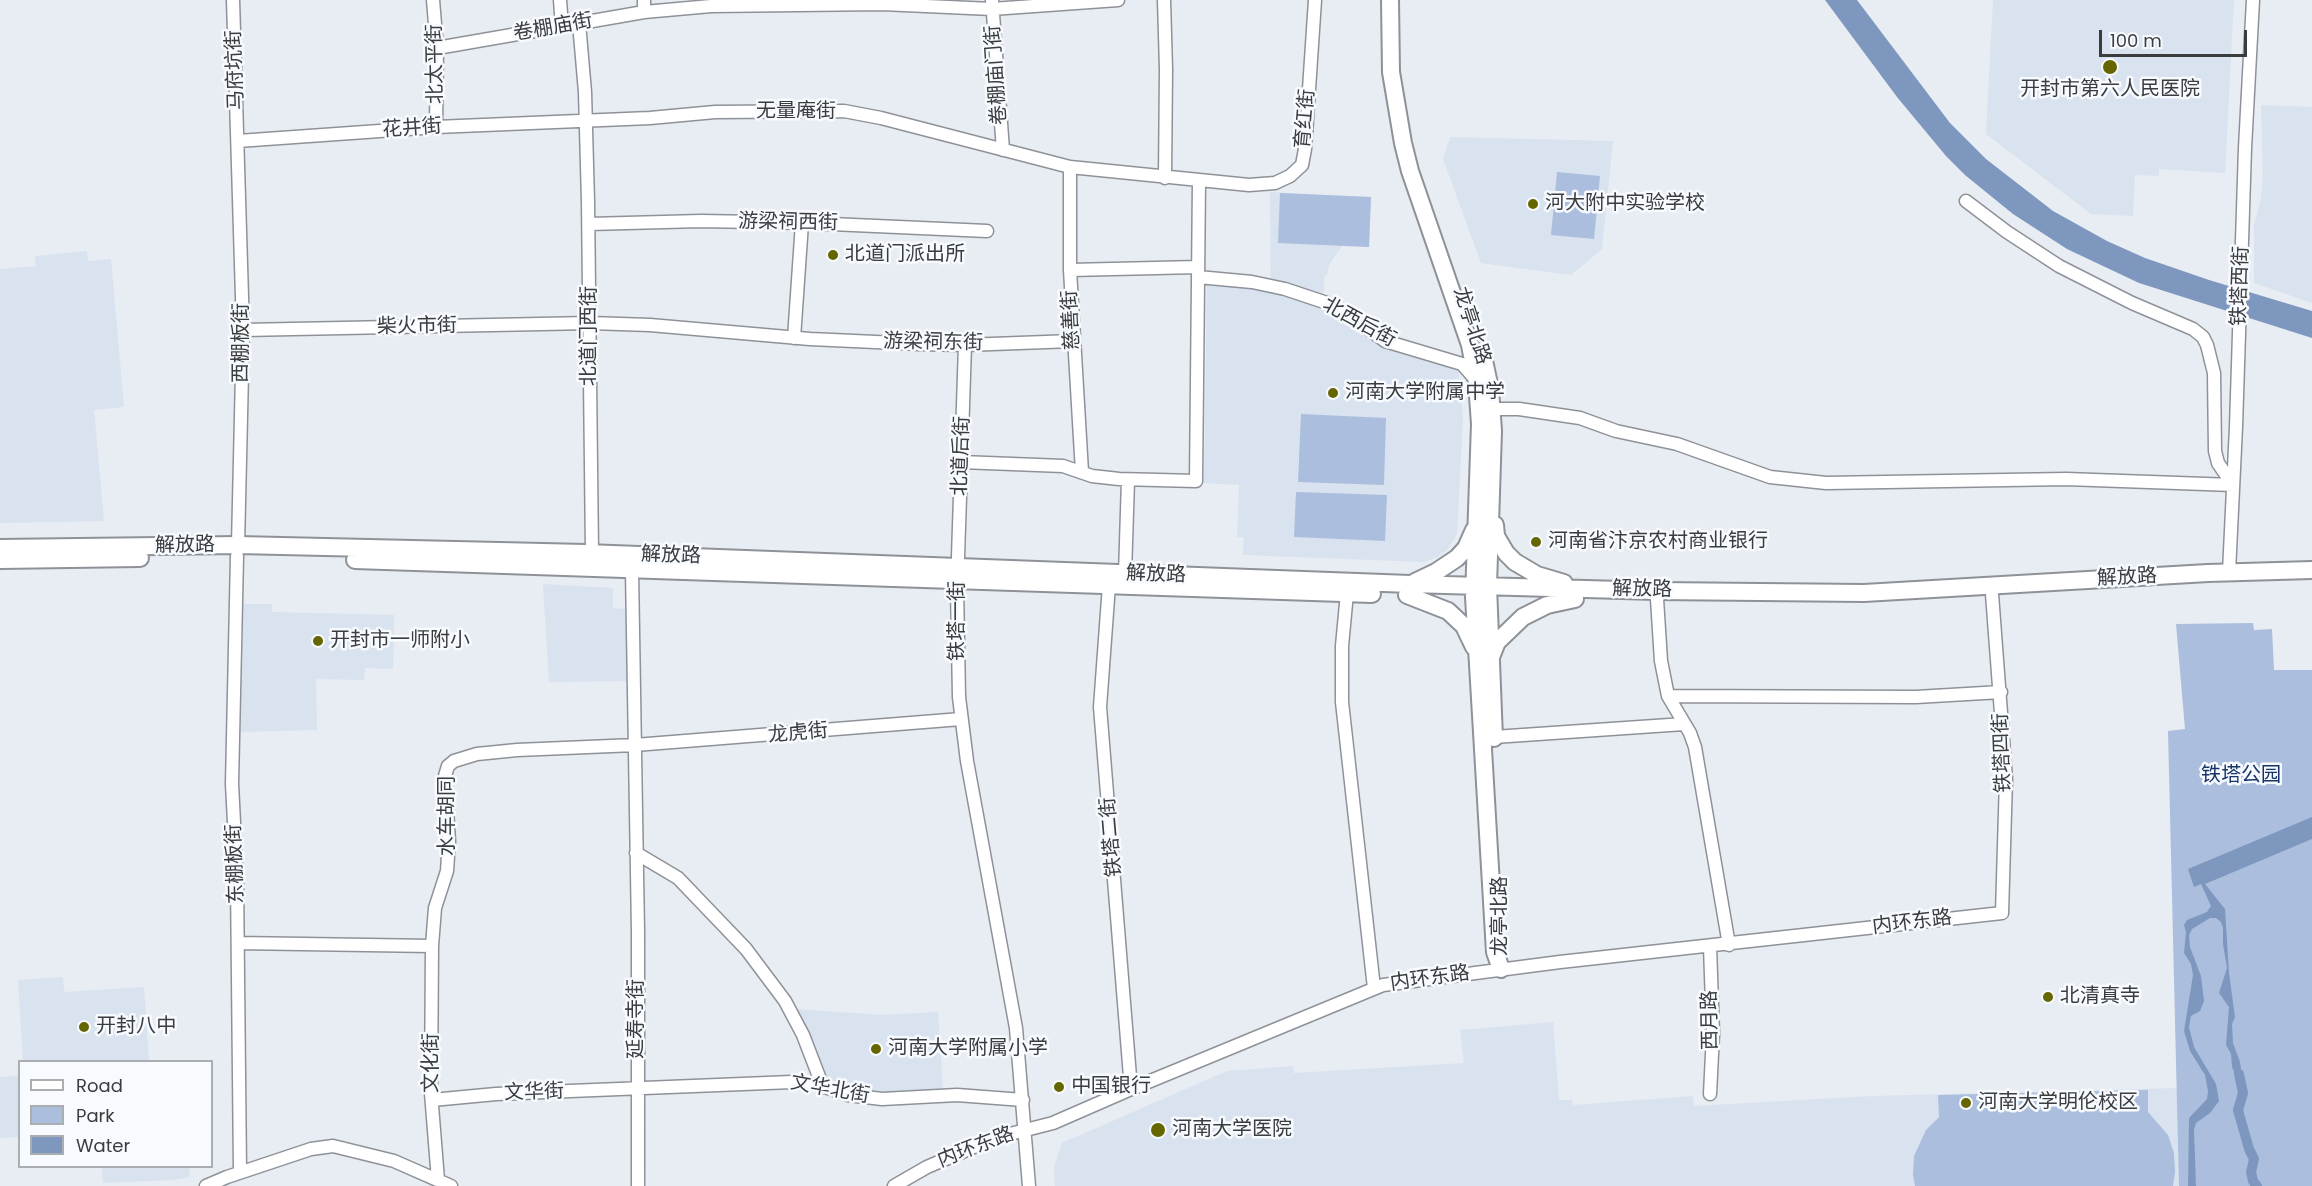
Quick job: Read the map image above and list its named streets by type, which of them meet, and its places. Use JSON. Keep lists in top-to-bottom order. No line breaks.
{"streets":{"main road":["龙亭北路","解放路"],"street":["卷棚庙街","北太平街","马府坑街","卷棚庙门街","无量庵街","育红街","花井街","游梁祠西街","铁塔西街","慈善街","北西后街","柴火市街","北道门西街","西棚板街","游梁祠东街","北道后街","铁塔一街","龙虎街","铁塔四街","水车胡同","铁塔二街","东棚板街","内环东路","延寿寺街","西月路","文化街","文华北街","文华街"]},"crossings":[["卷棚庙街","北太平街"],["卷棚庙街","卷棚庙门街"],["卷棚庙街","北道门西街"],["北太平街","花井街"],["马府坑街","花井街"],["马府坑街","西棚板街"],["卷棚庙门街","无量庵街"],["卷棚庙门街","育红街"],["无量庵街","育红街"],["无量庵街","花井街"],["无量庵街","北道门西街"],["育红街","慈善街"],["花井街","北道门西街"],["花井街","西棚板街"],["游梁祠西街","北道门西街"],["铁塔西街","解放路"],["慈善街","游梁祠东街"],["北西后街","龙亭北路"],["龙亭北路","解放路"],["龙亭北路","内环东路"],["柴火市街","北道门西街"],["柴火市街","西棚板街"],["柴火市街","游梁祠东街"],["北道门西街","游梁祠东街"],["北道门西街","解放路"],["西棚板街","解放路"],["西棚板街","东棚板街"],["游梁祠东街","北道后街"],["北道后街","解放路"],["北道后街","铁塔一街"],["解放路","铁塔一街"],["解放路","铁塔四街"],["解放路","铁塔二街"],["解放路","东棚板街"],["解放路","延寿寺街"],["铁塔一街","龙虎街"],["铁塔一街","内环东路"],["铁塔一街","文华北街"],["龙虎街","水车胡同"],["龙虎街","延寿寺街"],["铁塔四街","内环东路"],["水车胡同","延寿寺街"],["水车胡同","文化街"],["铁塔二街","内环东路"],["内环东路","西月路"],["延寿寺街","文华北街"],["延寿寺街","文华街"],["文化街","文华街"],["文华北街","文华街"]],"parks":["铁塔公园"],"places":["开封市第六人民医院","河大附中实验学校","北道门派出所","河南大学附属中学","河南省汴京农村商业银行","开封市一师附小","北清真寺","开封八中","河南大学附属小学","中国银行","河南大学明伦校区","河南大学医院"],"legend":["Road","Park","Water"],"scale_bar":"100 m"}
